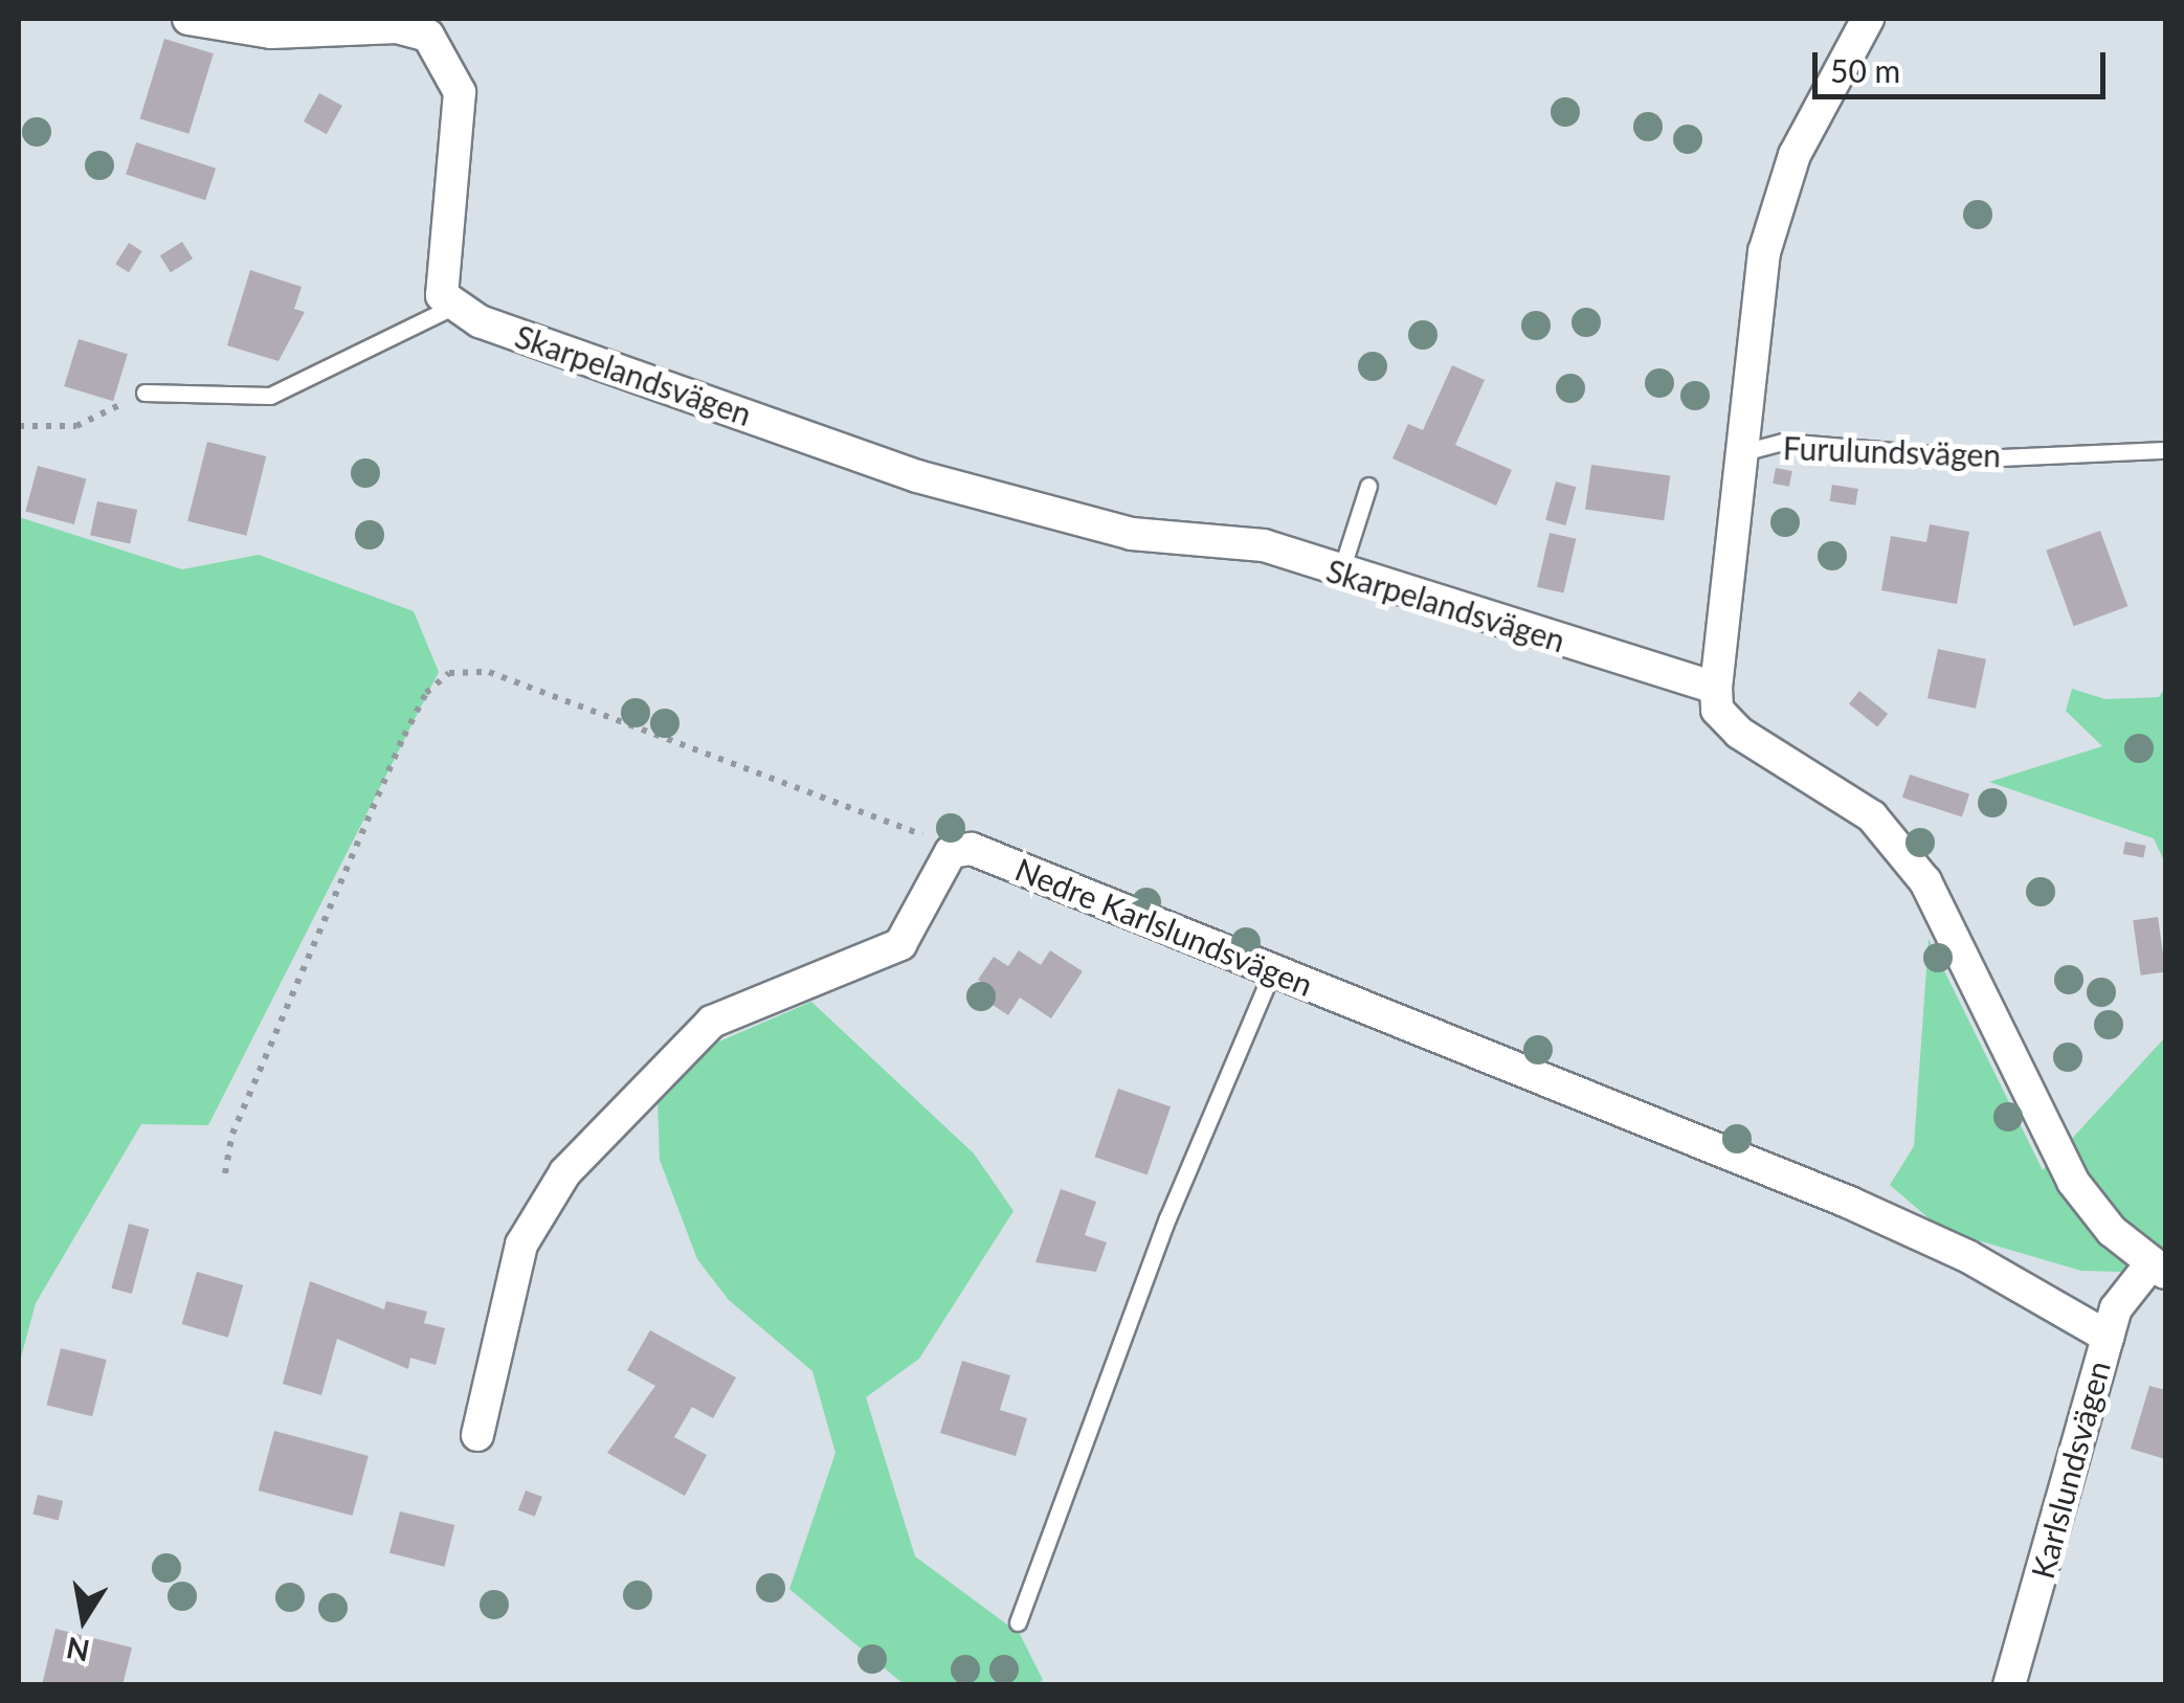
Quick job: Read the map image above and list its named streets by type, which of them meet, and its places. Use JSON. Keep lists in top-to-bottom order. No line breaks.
{"streets":{"street":["Skarpelandsvägen","Furulundsvägen","Nedre Karlslundsvägen","Karlslundsvägen"]},"crossings":[["Skarpelandsvägen","Furulundsvägen"],["Nedre Karlslundsvägen","Karlslundsvägen"]],"scale_bar":"50 m","north":"bottom"}
